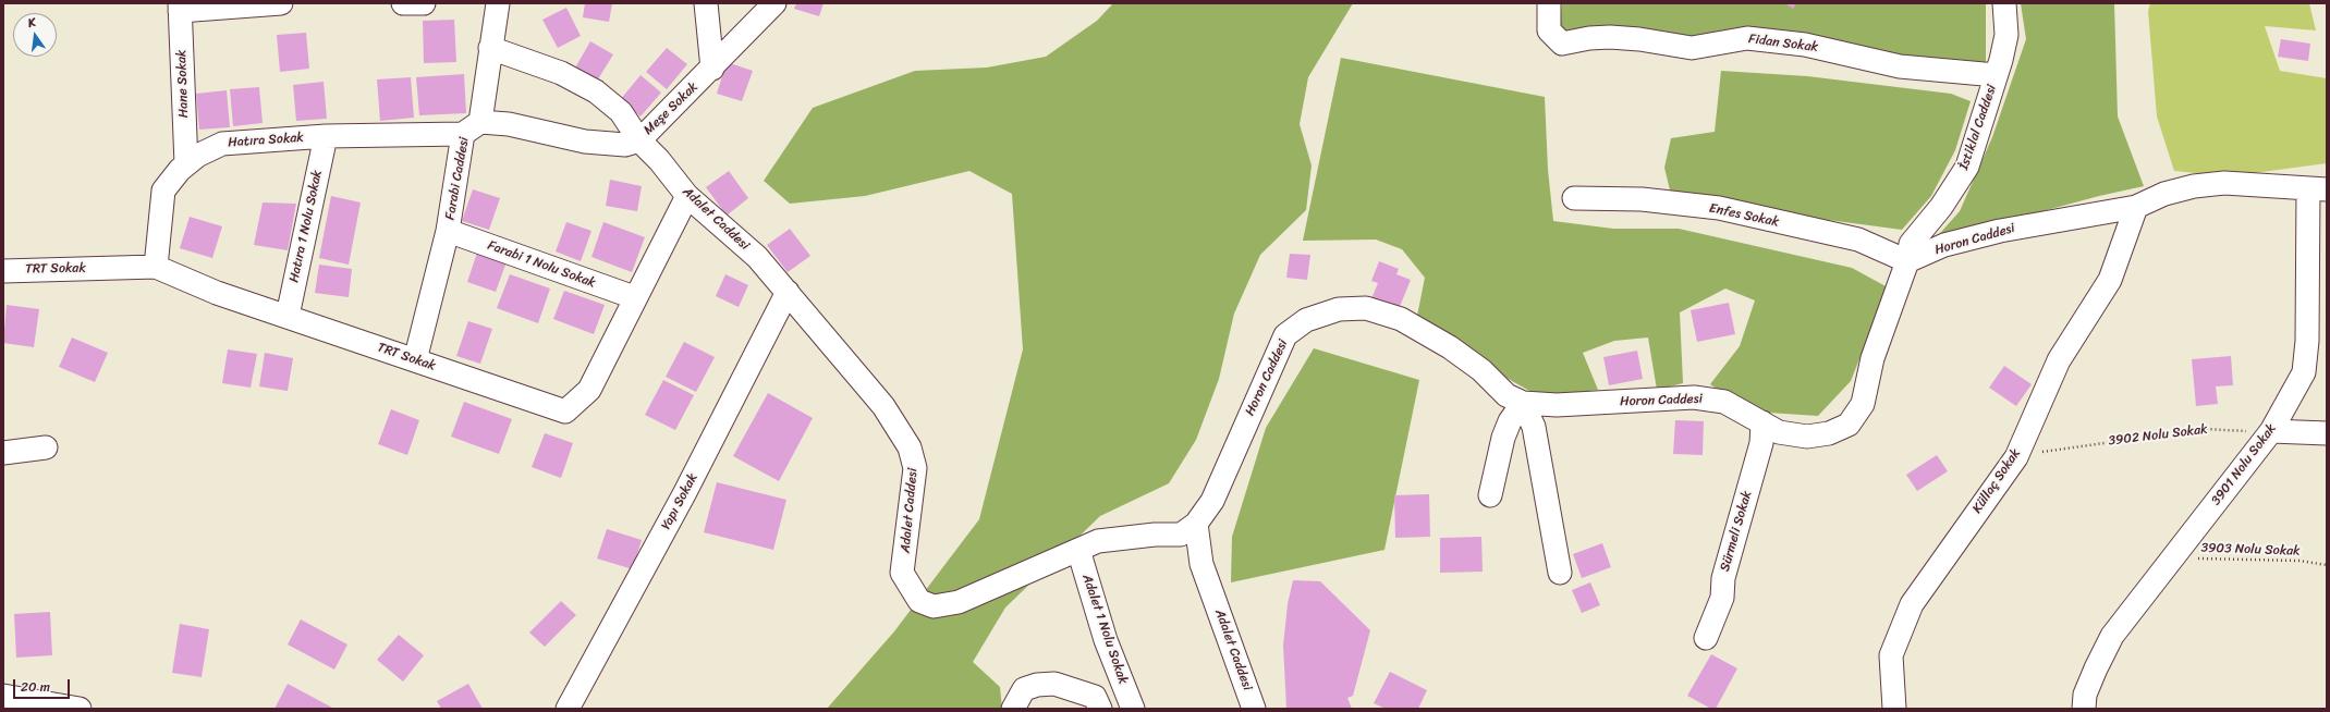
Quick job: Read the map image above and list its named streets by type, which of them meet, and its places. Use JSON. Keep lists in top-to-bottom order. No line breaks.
{"streets":{"street":["Fidan Sokak","Hane Sokak","Meşe Sokak","İstiklal Caddesi","Hatıra Sokak","Farabi Caddesi","Enfes Sokak","Adalet Caddesi","Hatıra 1 Nolu Sokak","Horon Caddesi","Farabi 1 Nolu Sokak","TRT Sokak","3901 Nolu Sokak","Küllaç Sokak","Yapı Sokak","Sürmeli Sokak","Adalet 1 Nolu Sokak"],"path":["3902 Nolu Sokak","3903 Nolu Sokak"]},"crossings":[["Fidan Sokak","İstiklal Caddesi"],["Hane Sokak","Hatıra Sokak"],["Meşe Sokak","Farabi Caddesi"],["Meşe Sokak","Adalet Caddesi"],["İstiklal Caddesi","Enfes Sokak"],["İstiklal Caddesi","Horon Caddesi"],["Hatıra Sokak","Farabi Caddesi"],["Hatıra Sokak","Hatıra 1 Nolu Sokak"],["Hatıra Sokak","TRT Sokak"],["Farabi Caddesi","Farabi 1 Nolu Sokak"],["Farabi Caddesi","TRT Sokak"],["Enfes Sokak","Horon Caddesi"],["Adalet Caddesi","Horon Caddesi"],["Adalet Caddesi","TRT Sokak"],["Adalet Caddesi","Yapı Sokak"],["Adalet Caddesi","Adalet 1 Nolu Sokak"],["Hatıra 1 Nolu Sokak","TRT Sokak"],["Horon Caddesi","3901 Nolu Sokak"],["Horon Caddesi","Küllaç Sokak"],["Horon Caddesi","Sürmeli Sokak"],["Farabi 1 Nolu Sokak","TRT Sokak"],["3902 Nolu Sokak","3901 Nolu Sokak"],["3902 Nolu Sokak","Küllaç Sokak"],["3901 Nolu Sokak","3903 Nolu Sokak"]],"scale_bar":"20 m","north":"top"}
